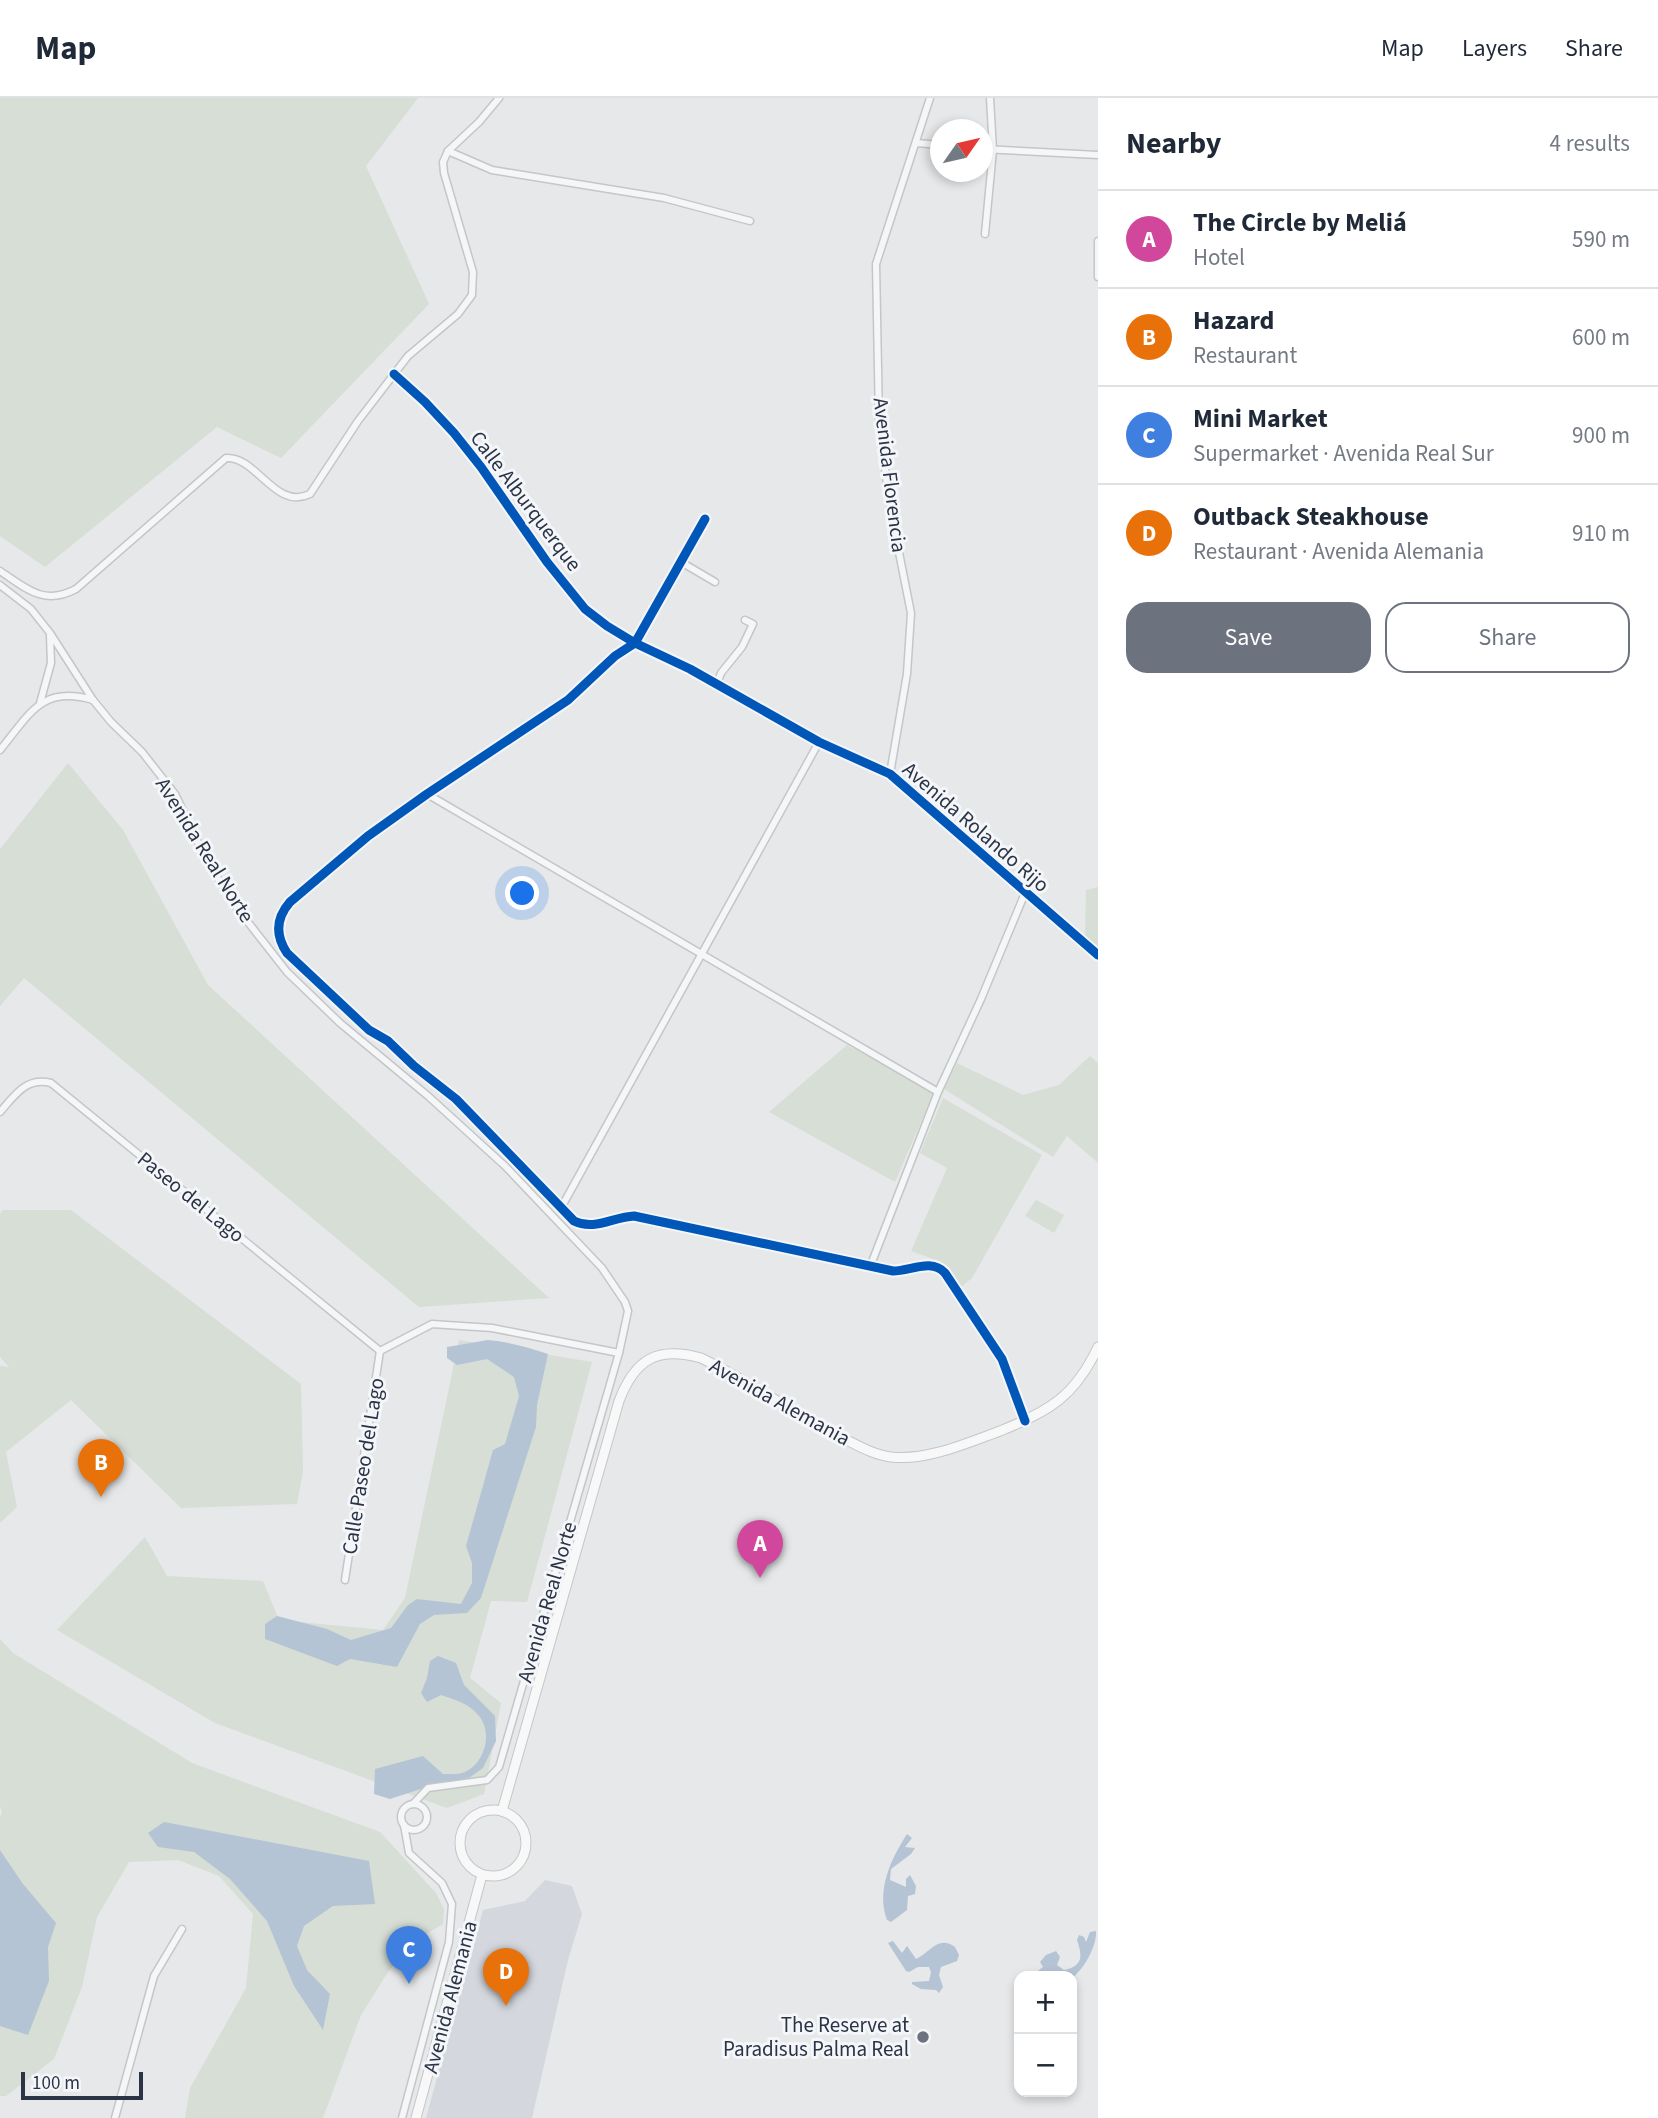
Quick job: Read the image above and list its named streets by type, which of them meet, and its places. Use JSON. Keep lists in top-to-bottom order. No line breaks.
{"streets":{"street":["Avenida Florencia","Calle Alburquerque","Avenida Rolando Rijo","Avenida Real Norte","Paseo del Lago","Avenida Alemania","Calle Paseo del Lago"]},"crossings":[["Avenida Florencia","Avenida Rolando Rijo"],["Calle Alburquerque","Avenida Rolando Rijo"],["Paseo del Lago","Calle Paseo del Lago"]],"places":["The Reserve at Paradisus Palma Real"],"scale_bar":"100 m","north":"top right","page":{"header":"Map","nav":["Map","Layers","Share"],"heading":["Nearby","4 results"],"list":[{"mark":"A","name":"The Circle by Meliá","note":"Hotel","value":"590 m"},{"mark":"B","name":"Hazard","note":"Restaurant","value":"600 m"},{"mark":"C","name":"Mini Market","note":"Supermarket · Avenida Real Sur","value":"900 m"},{"mark":"D","name":"Outback Steakhouse","note":"Restaurant · Avenida Alemania","value":"910 m"}],"buttons":["Save","Share"],"pins":["B","A","C","D"],"map_buttons":["+","−"],"scale":"100 m"}}
